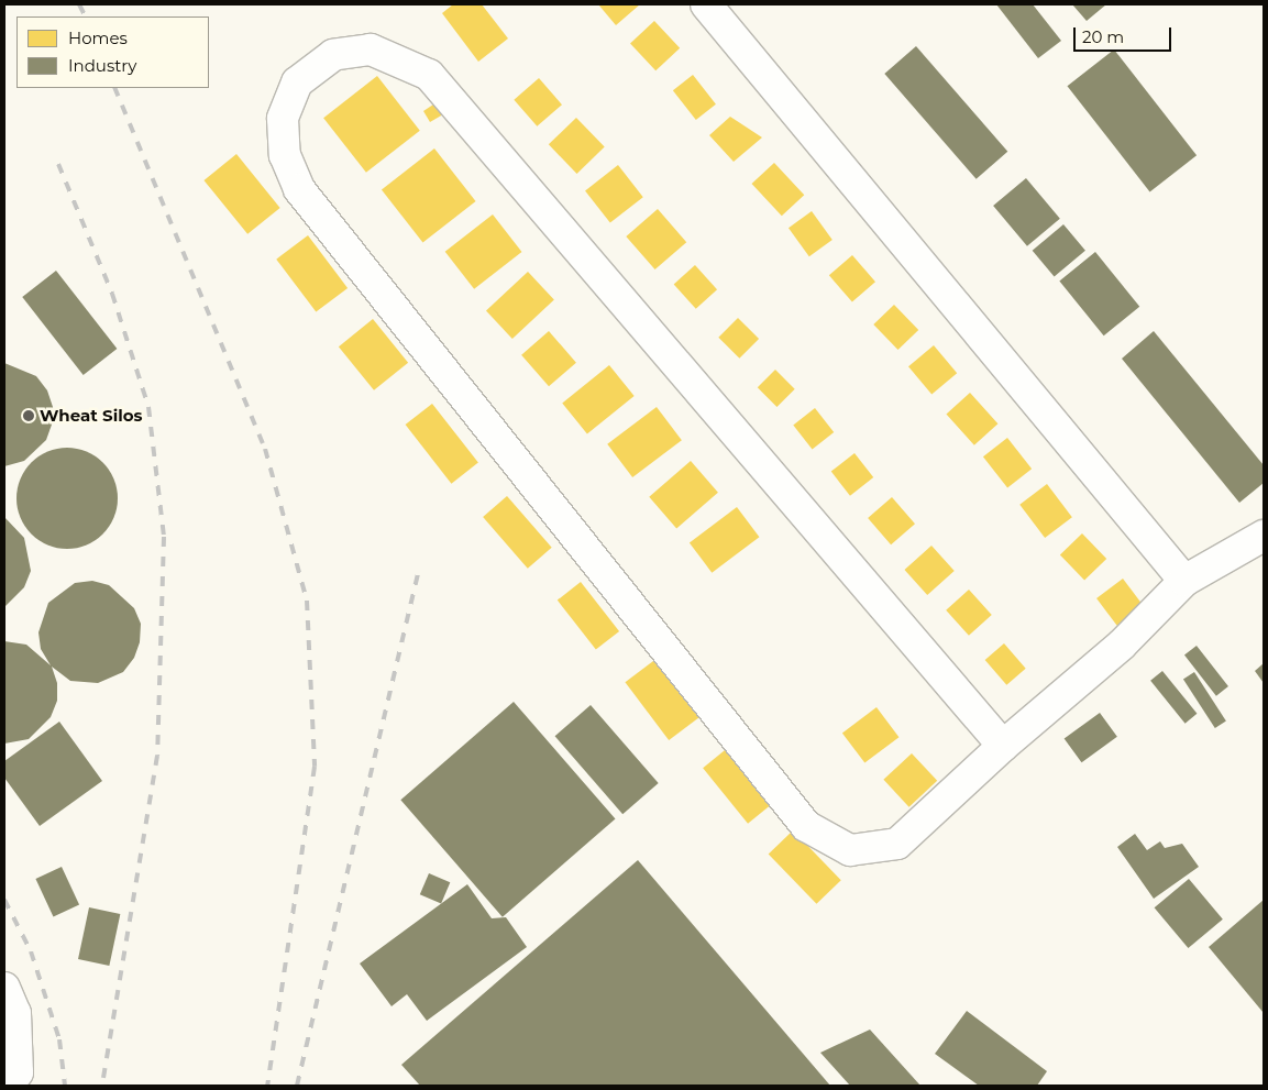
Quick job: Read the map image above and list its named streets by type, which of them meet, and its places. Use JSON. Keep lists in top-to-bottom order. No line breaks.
{"places":["Wheat Silos"],"legend":["Homes","Industry"],"scale_bar":"20 m"}
